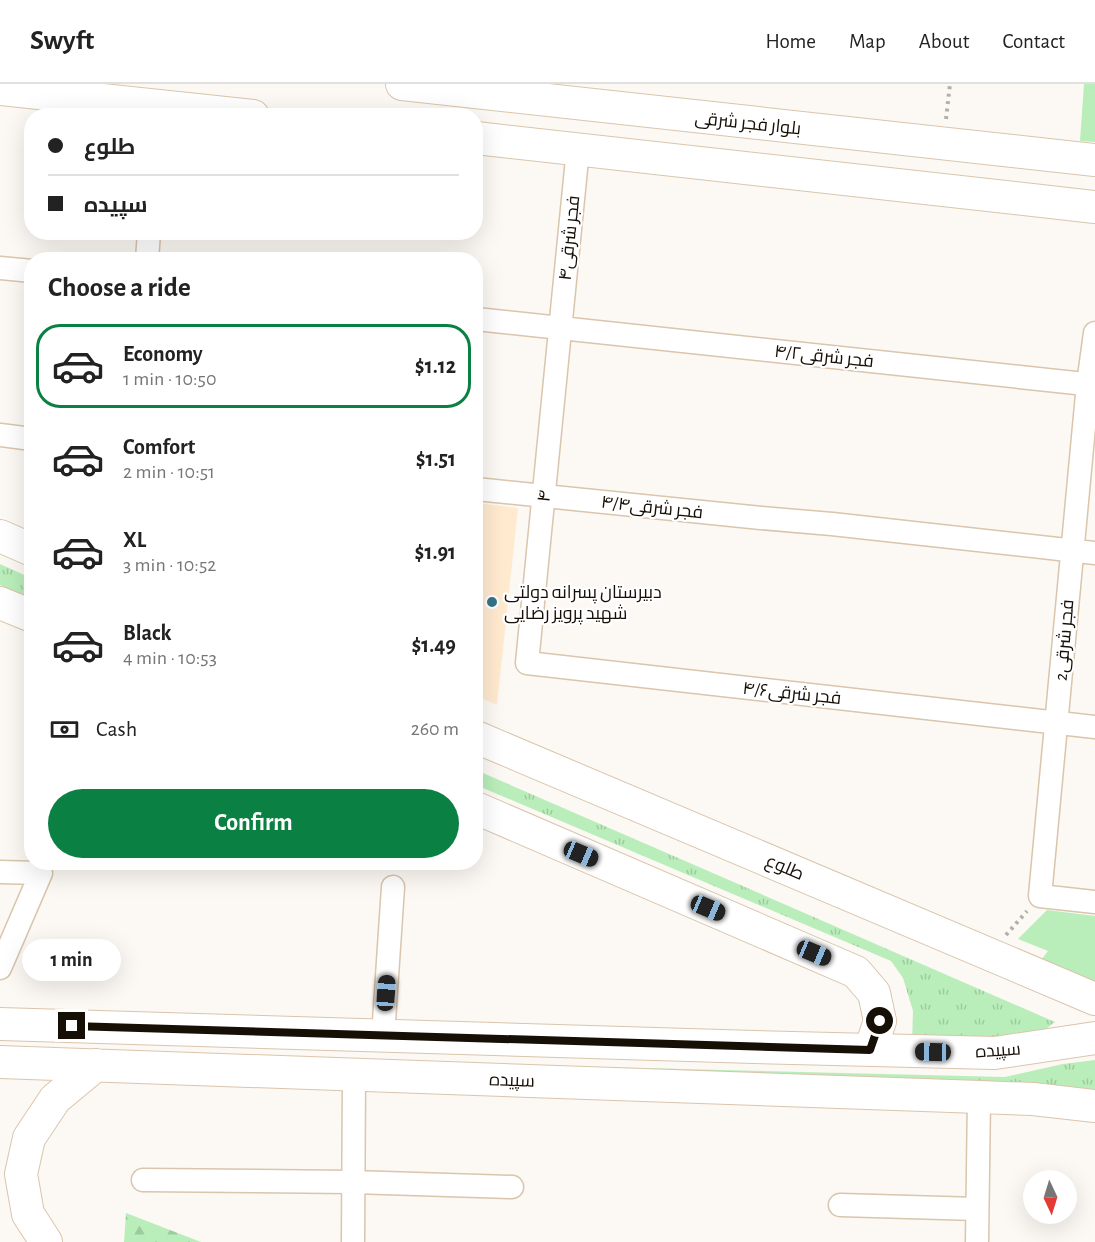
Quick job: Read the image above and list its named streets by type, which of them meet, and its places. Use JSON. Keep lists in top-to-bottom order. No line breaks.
{"streets":{"main road":["بلوار فجر شرقی","طلوع","سپیده"],"street":["فجر شرقی۴","فجر شرقی۴/۲","۴","فجر شرقی۴/۴","2فجر شرقی","فجر شرقی۴/۶"]},"crossings":[["فجر شرقی۴","فجر شرقی۴/۲"],["فجر شرقی۴","۴"],["فجر شرقی۴/۲","۴"],["فجر شرقی۴/۲","2فجر شرقی"],["۴","فجر شرقی۴/۴"],["۴","فجر شرقی۴/۶"],["فجر شرقی۴/۴","2فجر شرقی"],["2فجر شرقی","فجر شرقی۴/۶"]],"places":["دبیرستان پسرانه دولتی شهید پرویز رضایی"],"north":"bottom","page":{"header":"Swyft","nav":["Home","Map","About","Contact"],"banner":["طلوع","سپیده"],"heading":"Choose a ride","list":[{"name":"Economy","note":"1 min · 10:50","value":"$1.12"},{"name":"Comfort","note":"2 min · 10:51","value":"$1.51"},{"name":"XL","note":"3 min · 10:52","value":"$1.91"},{"name":"Black","note":"4 min · 10:53","value":"$1.49"}],"pay":["Cash","260 m"],"buttons":"Confirm","bubble":"1 min"}}
